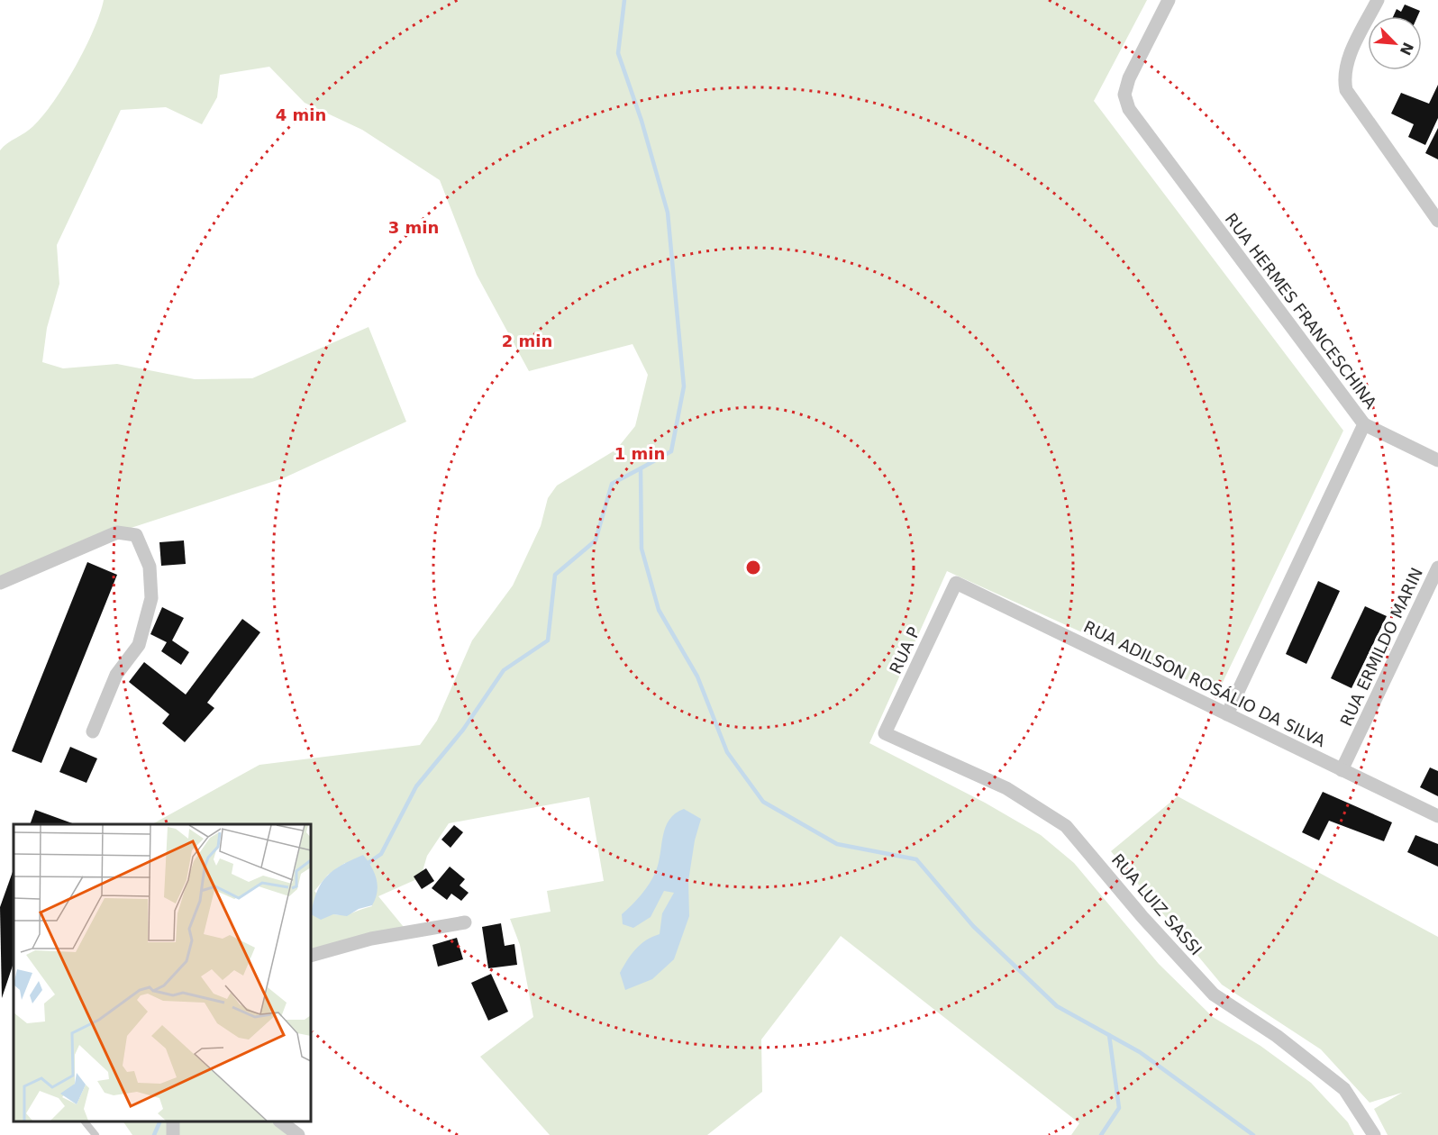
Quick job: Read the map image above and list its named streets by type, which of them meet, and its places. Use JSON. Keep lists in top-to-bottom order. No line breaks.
{"streets":{"street":["RUA HERMES FRANCESCHINA","RUA ERMILDO MARIN","RUA P","RUA ADILSON ROSÁLIO DA SILVA","RUA LUIZ SASSI"]},"crossings":[["RUA HERMES FRANCESCHINA","RUA ADILSON ROSÁLIO DA SILVA"],["RUA ERMILDO MARIN","RUA ADILSON ROSÁLIO DA SILVA"],["RUA P","RUA ADILSON ROSÁLIO DA SILVA"],["RUA P","RUA LUIZ SASSI"]],"north":"bottom right","rings":["4 min","3 min","2 min","1 min"]}
